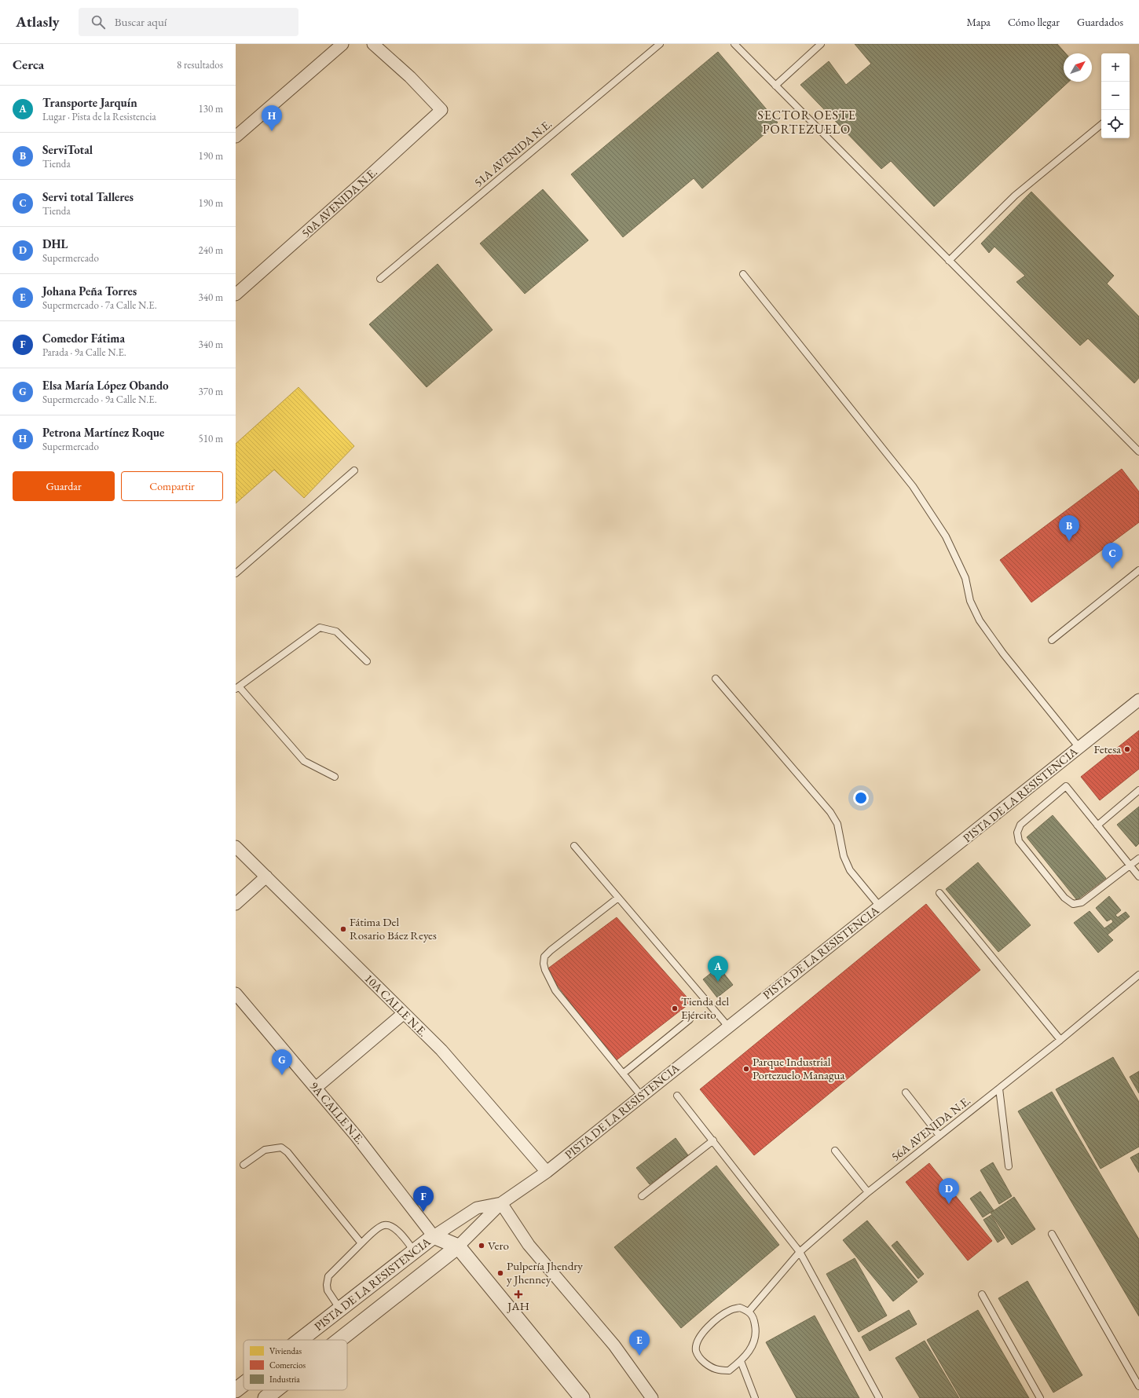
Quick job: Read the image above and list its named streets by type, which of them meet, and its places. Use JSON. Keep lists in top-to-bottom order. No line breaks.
{"streets":{"street":["50A AVENIDA N.E.","PISTA DE LA RESISTENCIA","10A CALLE N.E.","9A CALLE N.E."],"lane":["51A AVENIDA N.E.","56A AVENIDA N.E."]},"crossings":[["PISTA DE LA RESISTENCIA","10A CALLE N.E."],["PISTA DE LA RESISTENCIA","9A CALLE N.E."]],"districts":["SECTOR OESTE PORTEZUELO"],"places":{"other":["Fetesa","Fátima Del Rosario Báez Reyes","Tienda del Ejército","Parque Industrial Portezuelo Managua","Vero","Pulpería Jhendry y Jhenney"],"health":["JAH"]},"legend":["Viviendas","Comercios","Industria"],"north":"top right","page":{"header":"Atlasly","search":"Buscar aquí","nav":["Mapa","Cómo llegar","Guardados"],"heading":["Cerca","8 resultados"],"map_buttons":["+","−"],"list":[{"mark":"A","name":"Transporte Jarquín","note":"Lugar · Pista de la Resistencia","value":"130 m"},{"mark":"B","name":"ServiTotal","note":"Tienda","value":"190 m"},{"mark":"C","name":"Servi total Talleres","note":"Tienda","value":"190 m"},{"mark":"D","name":"DHL","note":"Supermercado","value":"240 m"},{"mark":"E","name":"Johana Peña Torres","note":"Supermercado · 7a Calle N.E.","value":"340 m"},{"mark":"F","name":"Comedor Fátima","note":"Parada · 9a Calle N.E.","value":"340 m"},{"mark":"G","name":"Elsa María López Obando","note":"Supermercado · 9a Calle N.E.","value":"370 m"},{"mark":"H","name":"Petrona Martínez Roque","note":"Supermercado","value":"510 m"}],"pins":["H","B","C","A","G","D","F","E"],"buttons":["Guardar","Compartir"]}}
